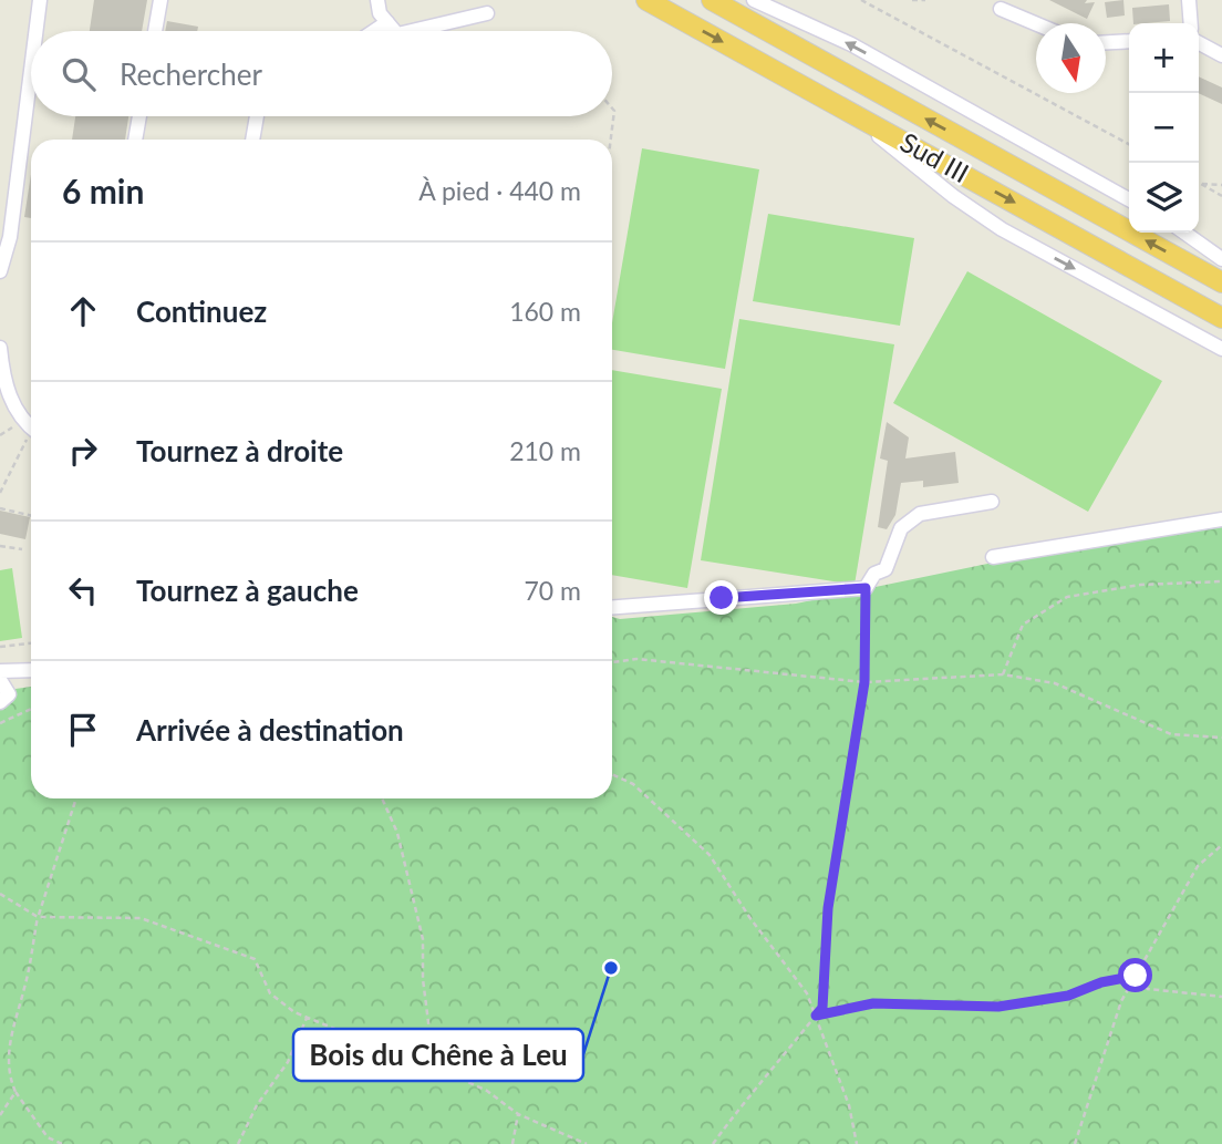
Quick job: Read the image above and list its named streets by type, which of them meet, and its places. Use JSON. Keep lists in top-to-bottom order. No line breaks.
{"streets":{"highway":["Sud III"]},"places":["Bois du Chêne à Leu"],"north":"bottom","page":{"map_buttons":["+","−"],"search":"Rechercher","heading":["6 min","À pied · 440 m"],"list":[["Continuez","160 m"],["Tournez à droite","210 m"],["Tournez à gauche","70 m"],"Arrivée à destination"]}}
